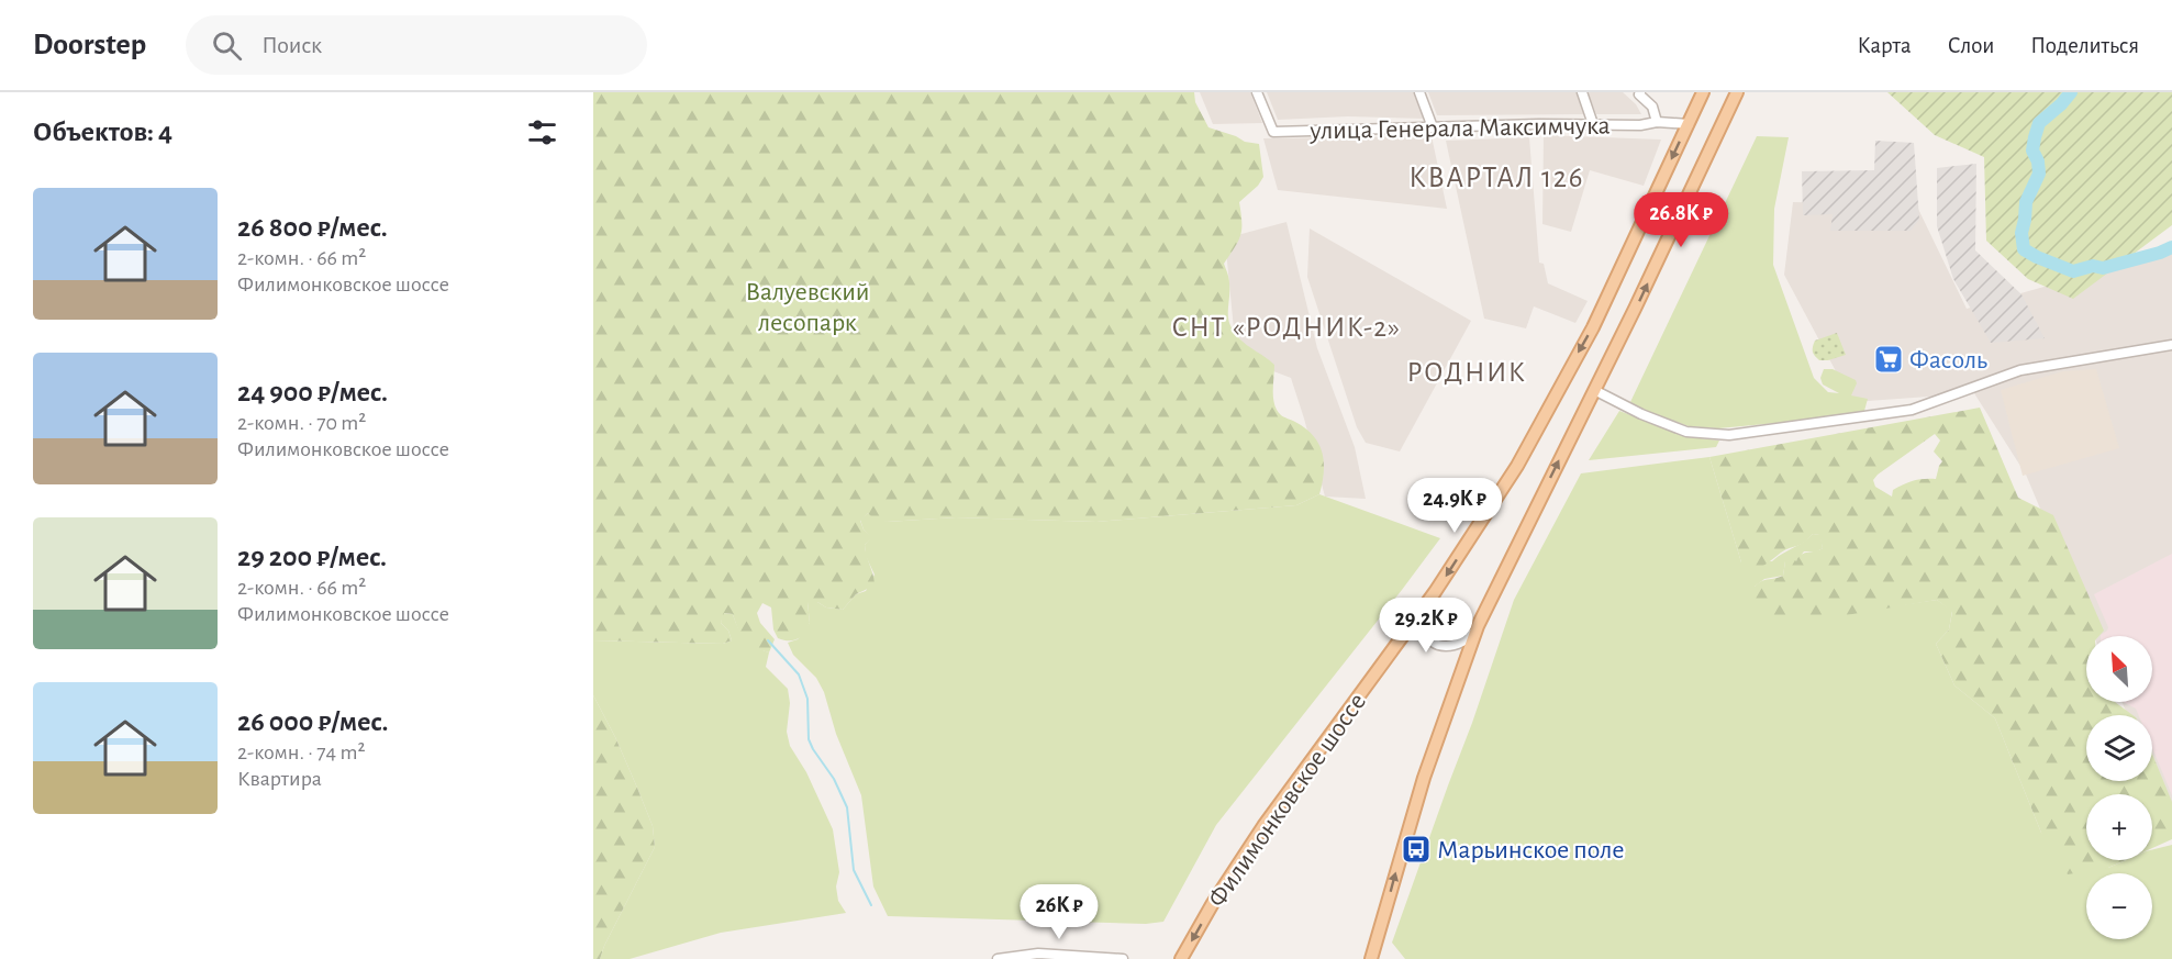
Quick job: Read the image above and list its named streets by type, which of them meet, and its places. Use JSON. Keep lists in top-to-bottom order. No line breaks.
{"streets":{"main road":["Филимонковское шоссе"],"street":["улица Генерала Максимчука"]},"crossings":[["улица Генерала Максимчука","Филимонковское шоссе"]],"districts":["КВАРТАЛ 126","СНТ «РОДНИК-2»","РОДНИК"],"parks":["Валуевский лесопарк"],"places":{"supermarket":["Фасоль"],"bus stop":["Марьинское поле"]},"north":"top left","page":{"header":"Doorstep","search":"Поиск","nav":["Карта","Слои","Поделиться"],"heading":"Объектов: 4","list":[{"name":"26 800 ₽/мес.","note":"2-комн. · 66 m² · Филимонковское шоссе"},{"name":"24 900 ₽/мес.","note":"2-комн. · 70 m² · Филимонковское шоссе"},{"name":"29 200 ₽/мес.","note":"2-комн. · 66 m² · Филимонковское шоссе"},{"name":"26 000 ₽/мес.","note":"2-комн. · 74 m² · Квартира"}],"price":["26.8K ₽","24.9K ₽","29.2K ₽","26K ₽"],"map_buttons":["+","−"]}}
